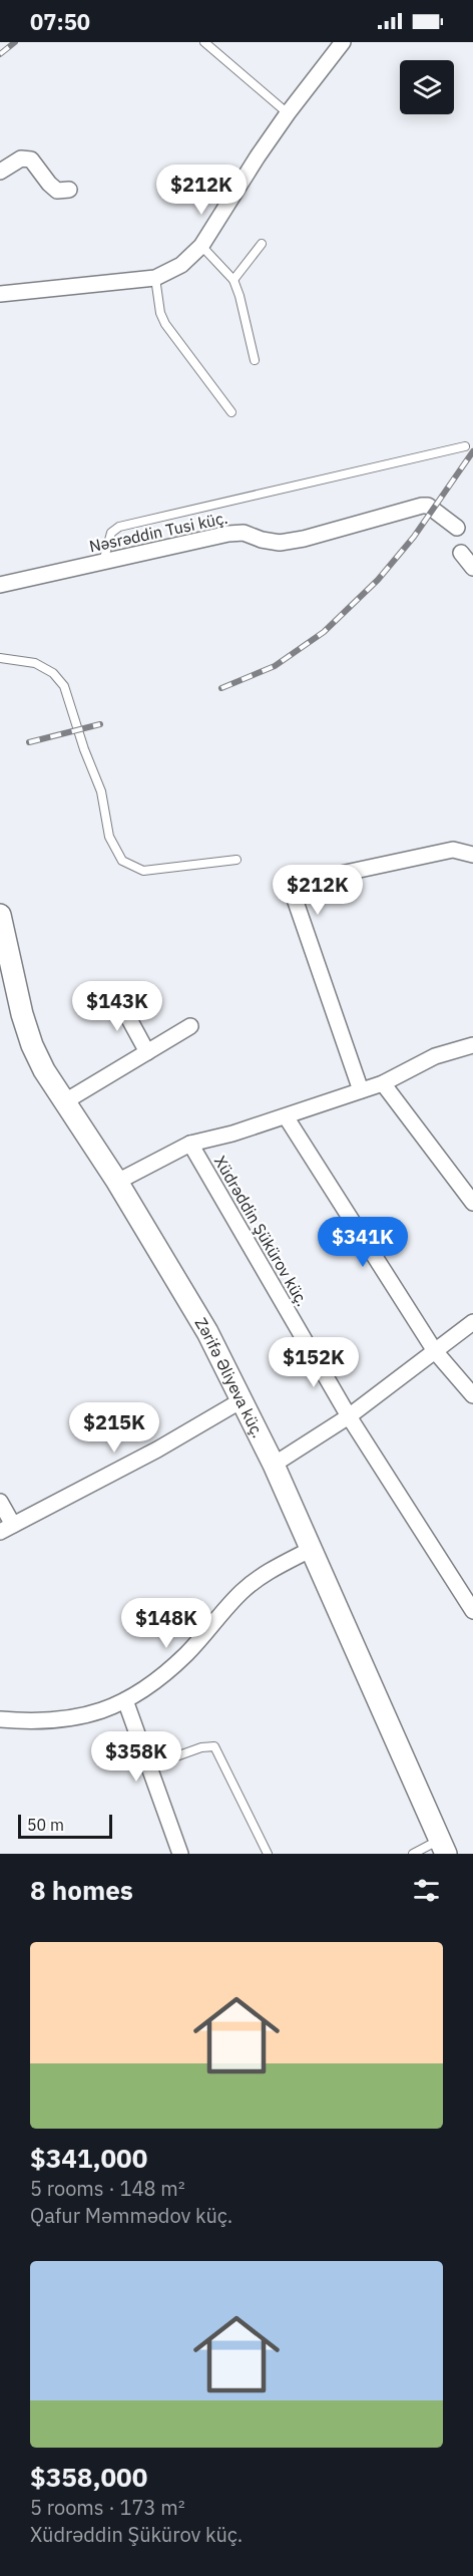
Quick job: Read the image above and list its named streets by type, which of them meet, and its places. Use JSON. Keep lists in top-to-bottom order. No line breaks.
{"streets":{"street":["Nəsrəddin Tusi küç.","Xüdrəddin Şükürov küç.","Zərifə Əliyeva küç."]},"scale_bar":"50 m","page":{"status":"07:50","price":["$212K","$212K","$143K","$341K","$152K","$215K","$148K","$358K"],"scale":"50 m","heading":"8 homes","list":[{"name":"$341,000","note":"5 rooms · 148 m² · Qafur Məmmədov küç."},{"name":"$358,000","note":"5 rooms · 173 m² · Xüdrəddin Şükürov küç."}]}}
